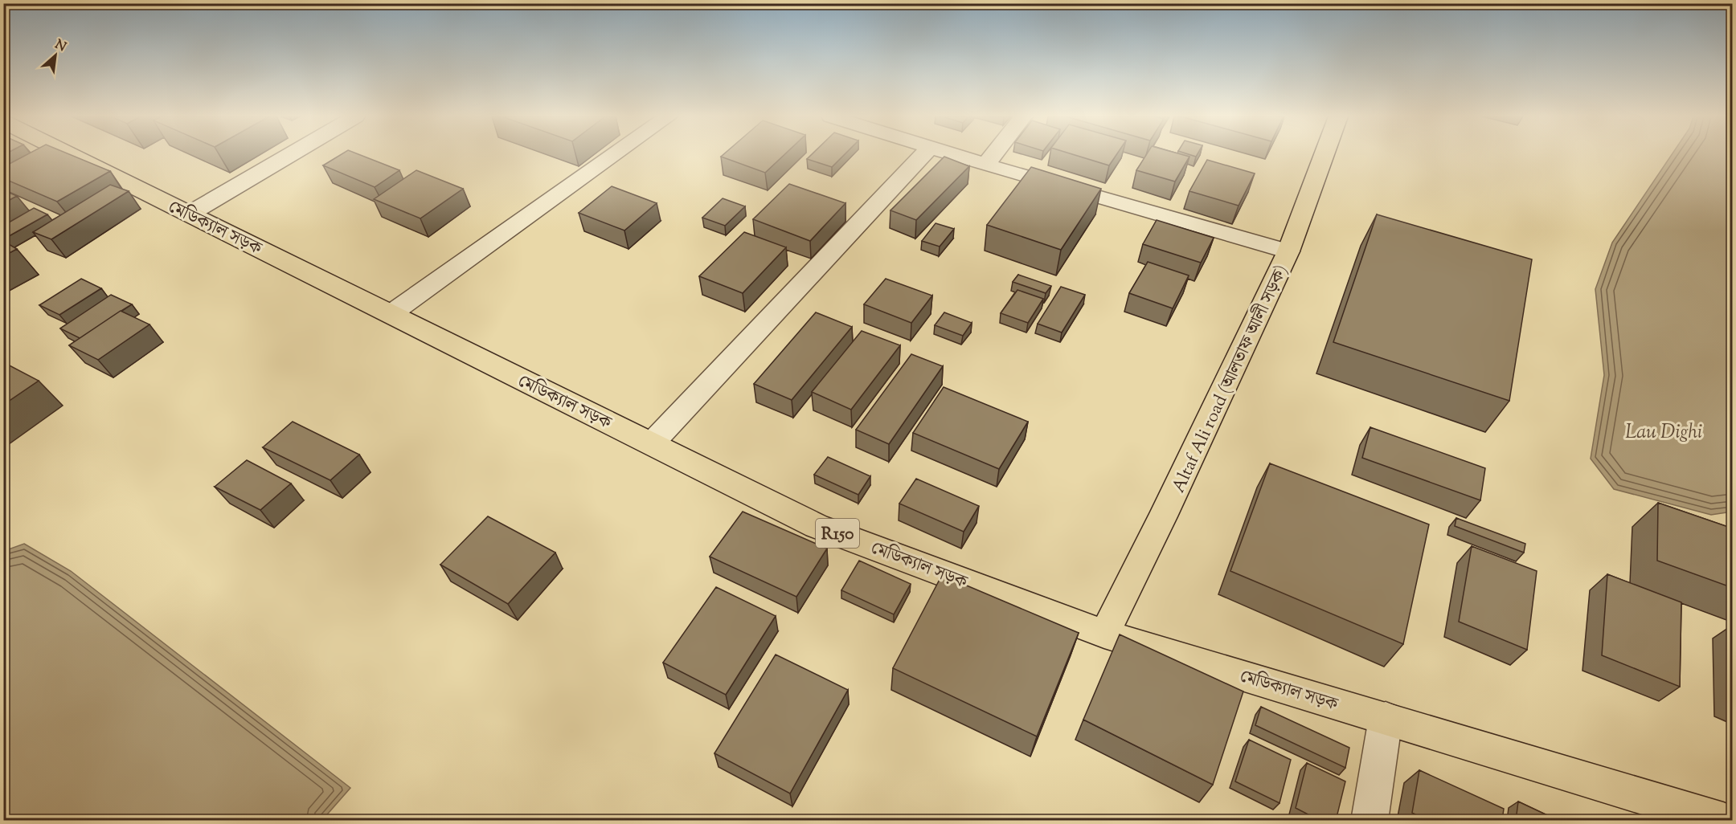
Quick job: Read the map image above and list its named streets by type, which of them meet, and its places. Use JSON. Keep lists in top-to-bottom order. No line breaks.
{"streets":{"main road":["মেডিক্যাল সড়ক","Altaf Ali road (আলতাফ আলী সড়ক)","R150"]},"crossings":[["মেডিক্যাল সড়ক","Altaf Ali road (আলতাফ আলী সড়ক)"]],"water":["Lau Dighi"],"north":"top right"}
